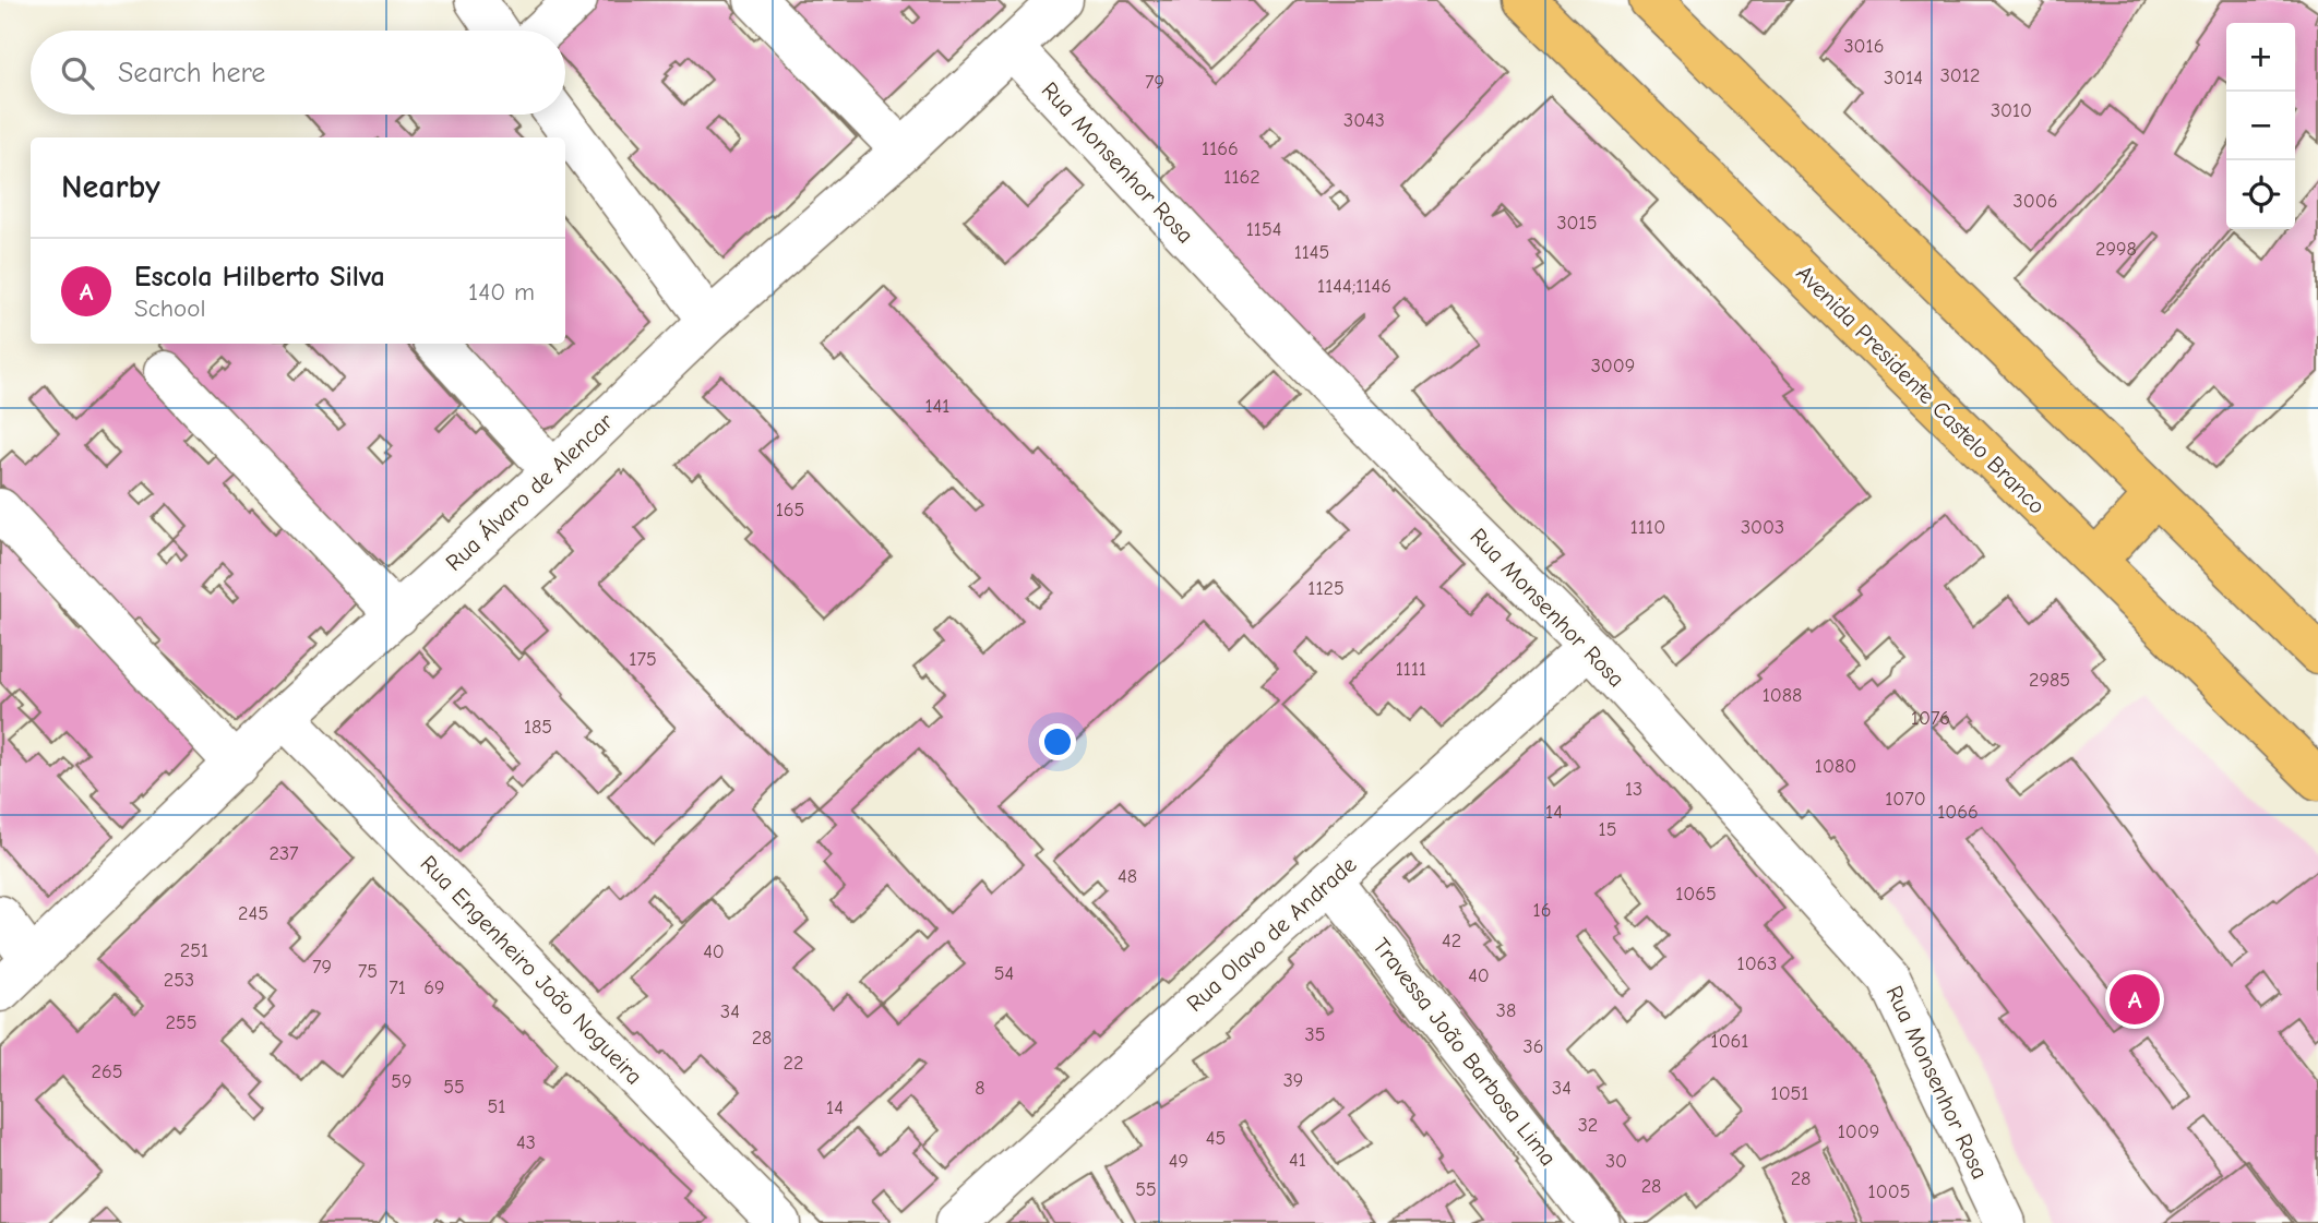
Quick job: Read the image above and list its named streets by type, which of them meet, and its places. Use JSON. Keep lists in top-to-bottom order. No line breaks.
{"streets":{"main road":["Avenida Presidente Castelo Branco"],"street":["Rua Monsenhor Rosa","Rua Álvaro de Alencar","Rua Olavo de Andrade","Rua Engenheiro João Nogueira","Travessa João Barbosa Lima"]},"crossings":[["Rua Monsenhor Rosa","Rua Álvaro de Alencar"],["Rua Monsenhor Rosa","Rua Olavo de Andrade"],["Rua Álvaro de Alencar","Rua Engenheiro João Nogueira"],["Rua Olavo de Andrade","Travessa João Barbosa Lima"]],"house_numbers":["3016","3012","3014","79","3010","3043","1166","1162","3006","3015","1154","2998","1145","1144;1146","3009","141","165","1110","3003","1125","175","1111","2985","1088","1076","185","1080","13","1070","14","1066","15","237","48","1065","16","245","42","251","40","1063","79","75","54","40","253","71","69","38","34","255","35","28","1061","36","22","265","39","59","55","8","34","1051","51","14","32","1009","45","43","41","49","30","28","28","55","1005"],"page":{"map_buttons":["+","−"],"search":"Search here","heading":"Nearby","list":[{"mark":"A","name":"Escola Hilberto Silva","note":"School","value":"140 m"}],"pins":"A"}}
